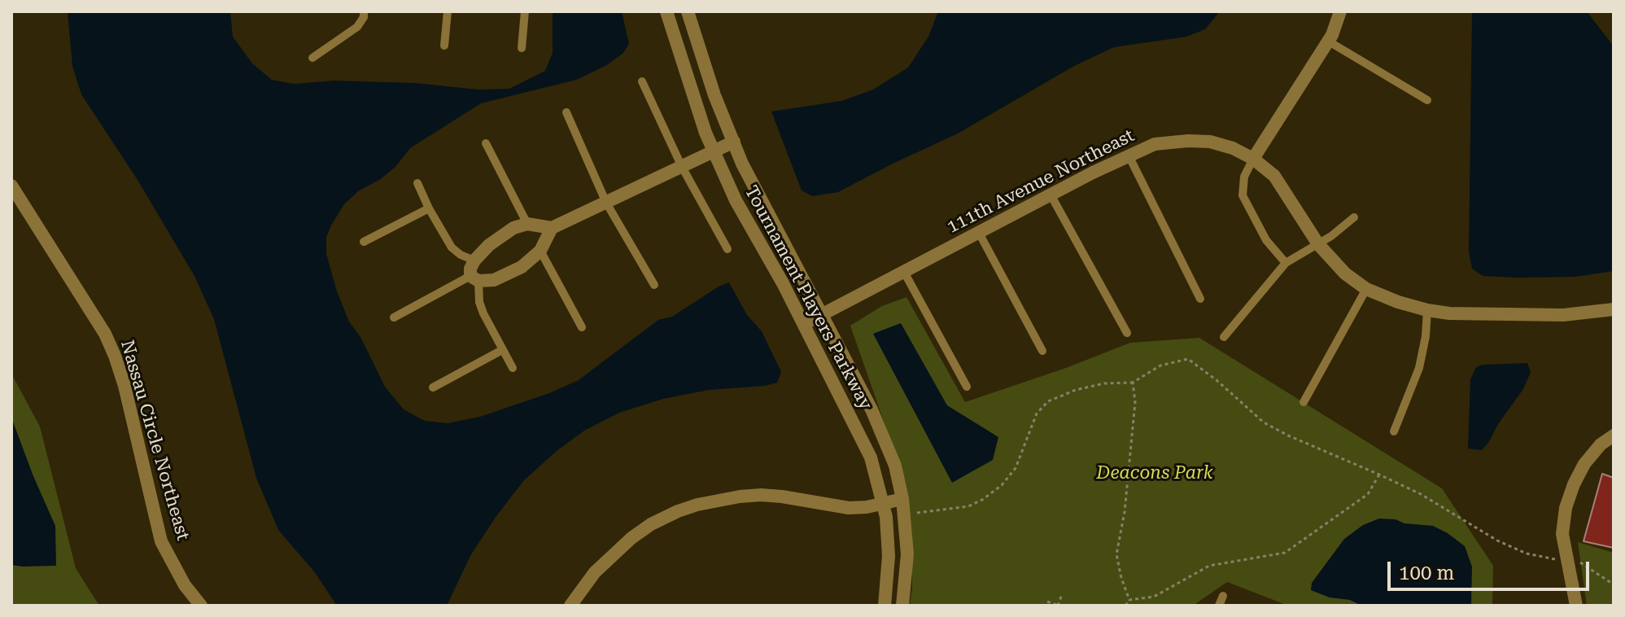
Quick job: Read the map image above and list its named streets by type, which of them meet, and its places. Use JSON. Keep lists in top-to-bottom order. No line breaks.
{"streets":{"street":["111th Avenue Northeast","Tournament Players Parkway","Nassau Circle Northeast"]},"crossings":[["111th Avenue Northeast","Tournament Players Parkway"]],"parks":["Deacons Park"],"scale_bar":"100 m"}
